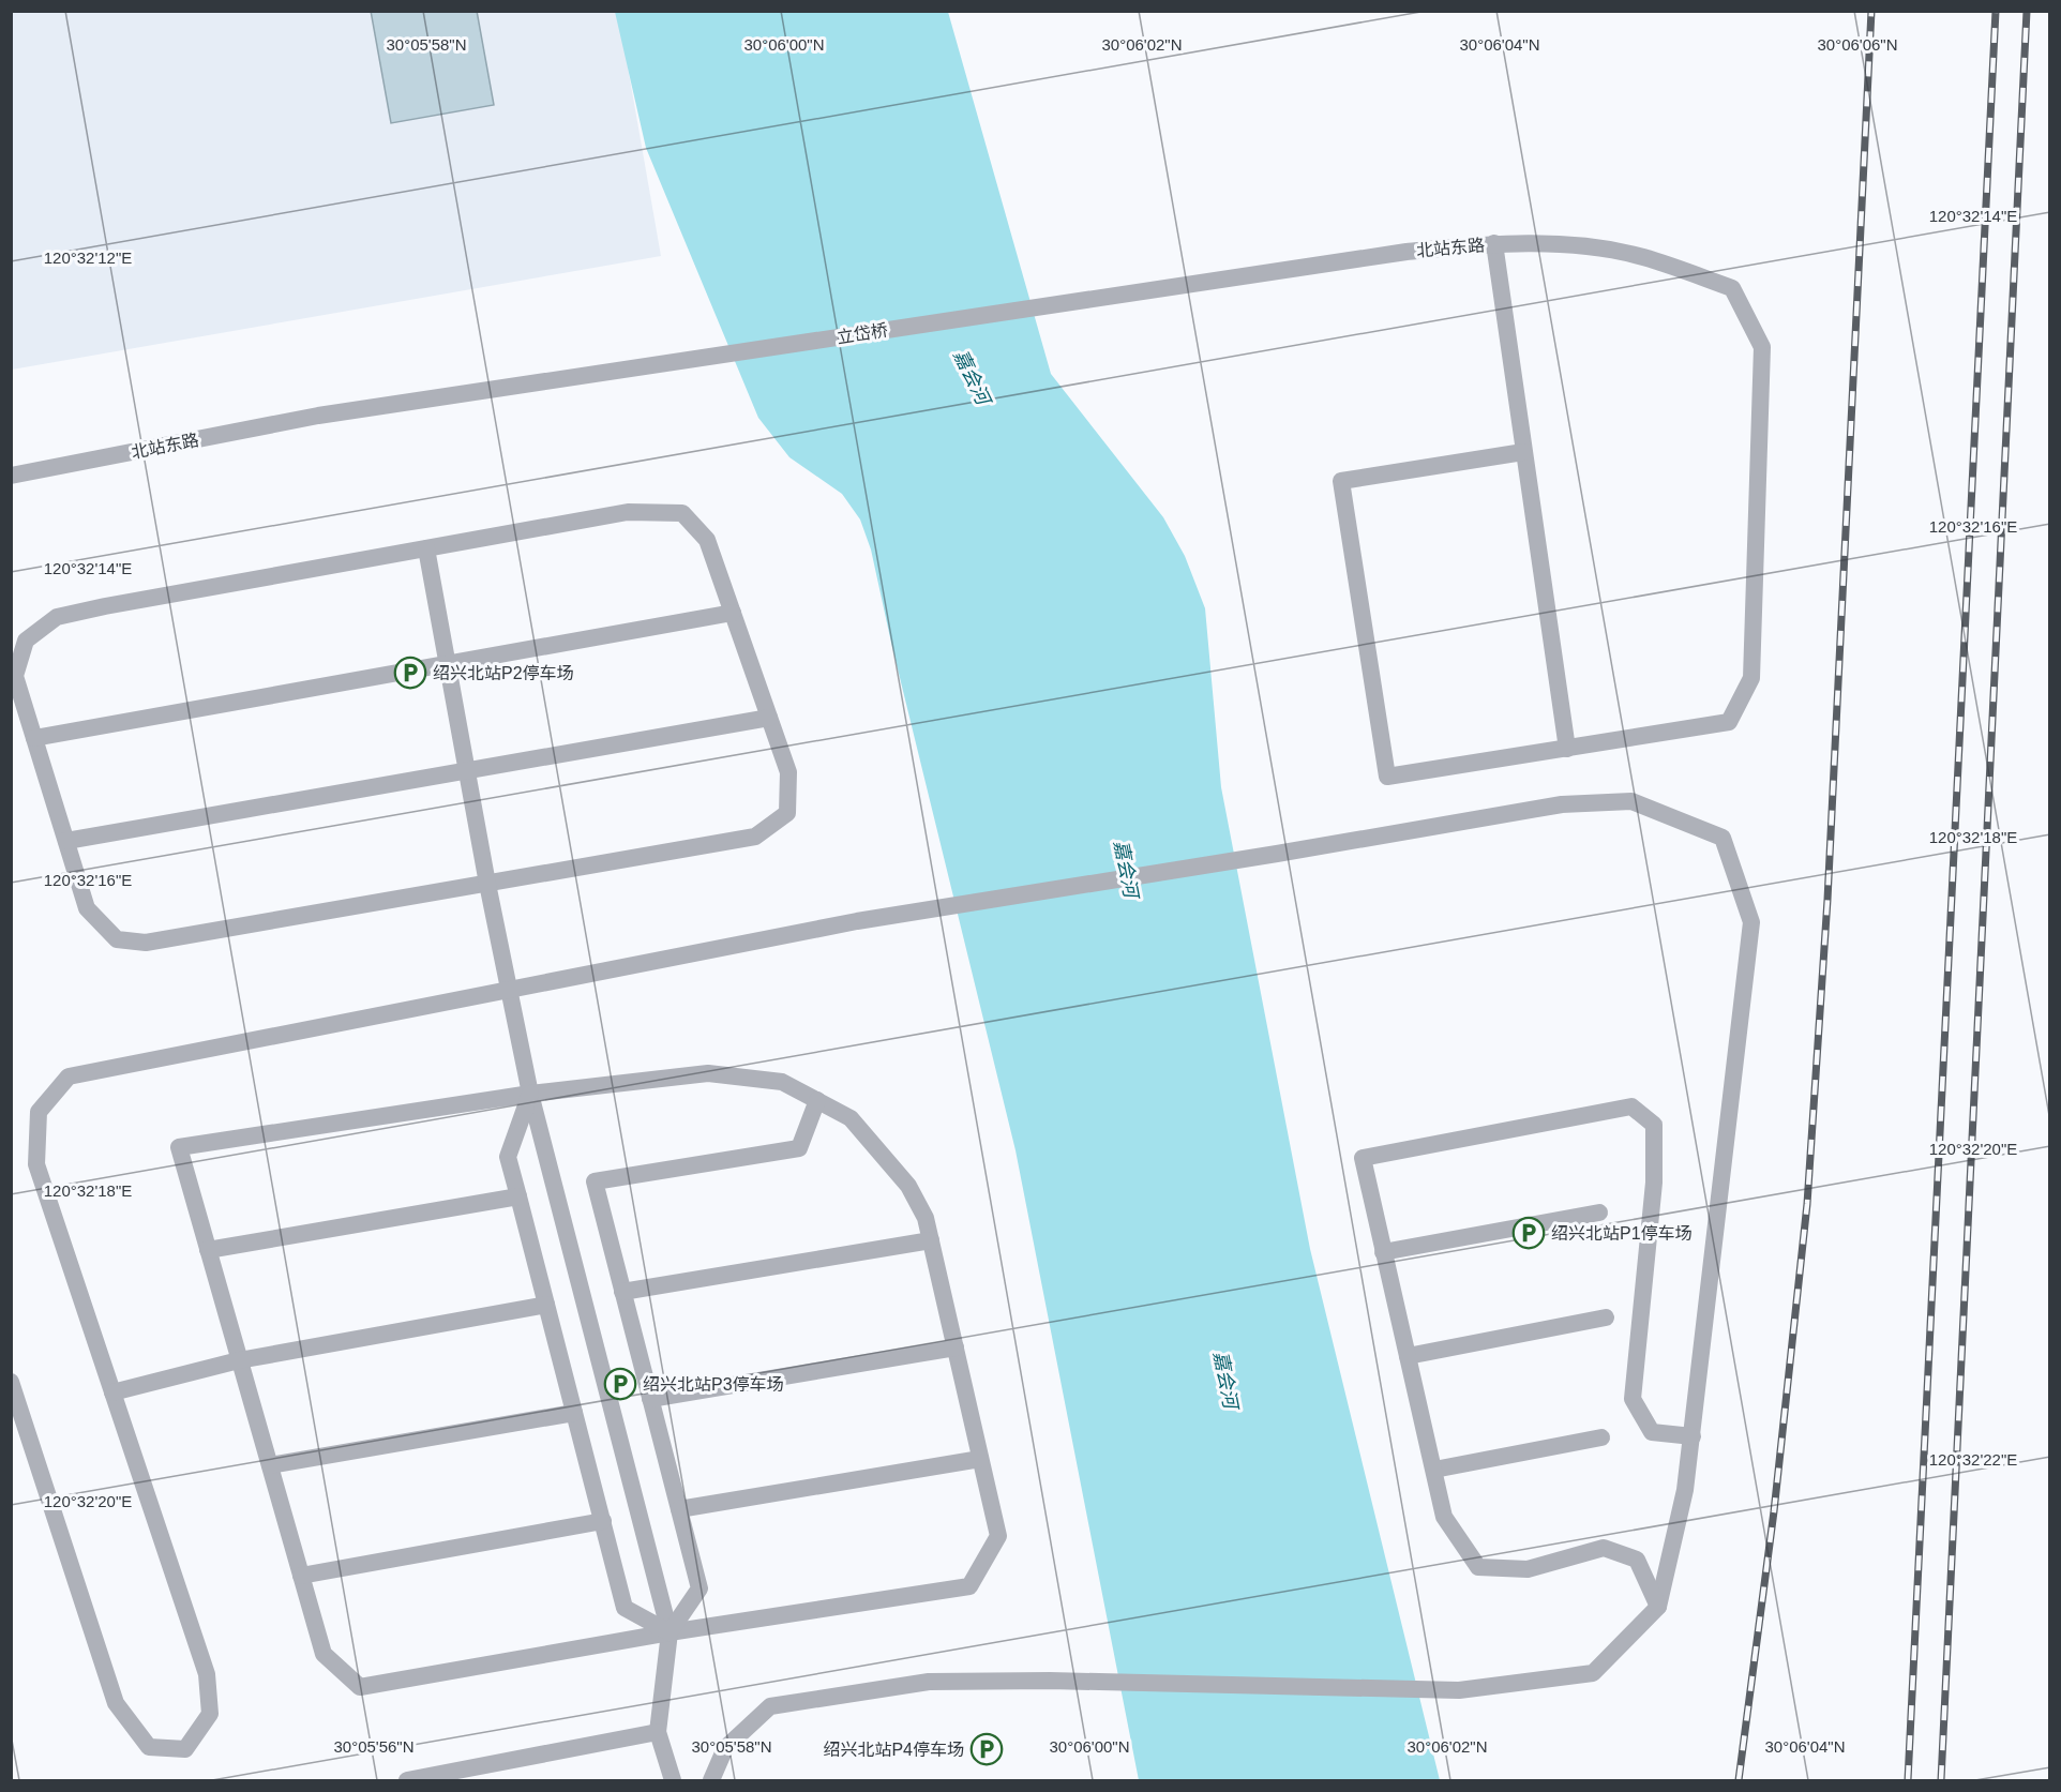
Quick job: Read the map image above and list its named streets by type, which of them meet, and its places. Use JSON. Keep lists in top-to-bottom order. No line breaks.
{"streets":{"lane":["北站东路","立岱桥"]},"crossings":[["北站东路","立岱桥"]],"water":["嘉会河"],"places":{"parking":["绍兴北站P2停车场","绍兴北站P1停车场","绍兴北站P3停车场","绍兴北站P4停车场"]},"coordinates":["30°05'58\"N","30°06'00\"N","30°06'02\"N","30°06'04\"N","30°06'06\"N","120°32'14\"E","120°32'12\"E","120°32'16\"E","120°32'18\"E","120°32'20\"E","120°32'22\"E","30°05'56\"N"]}
